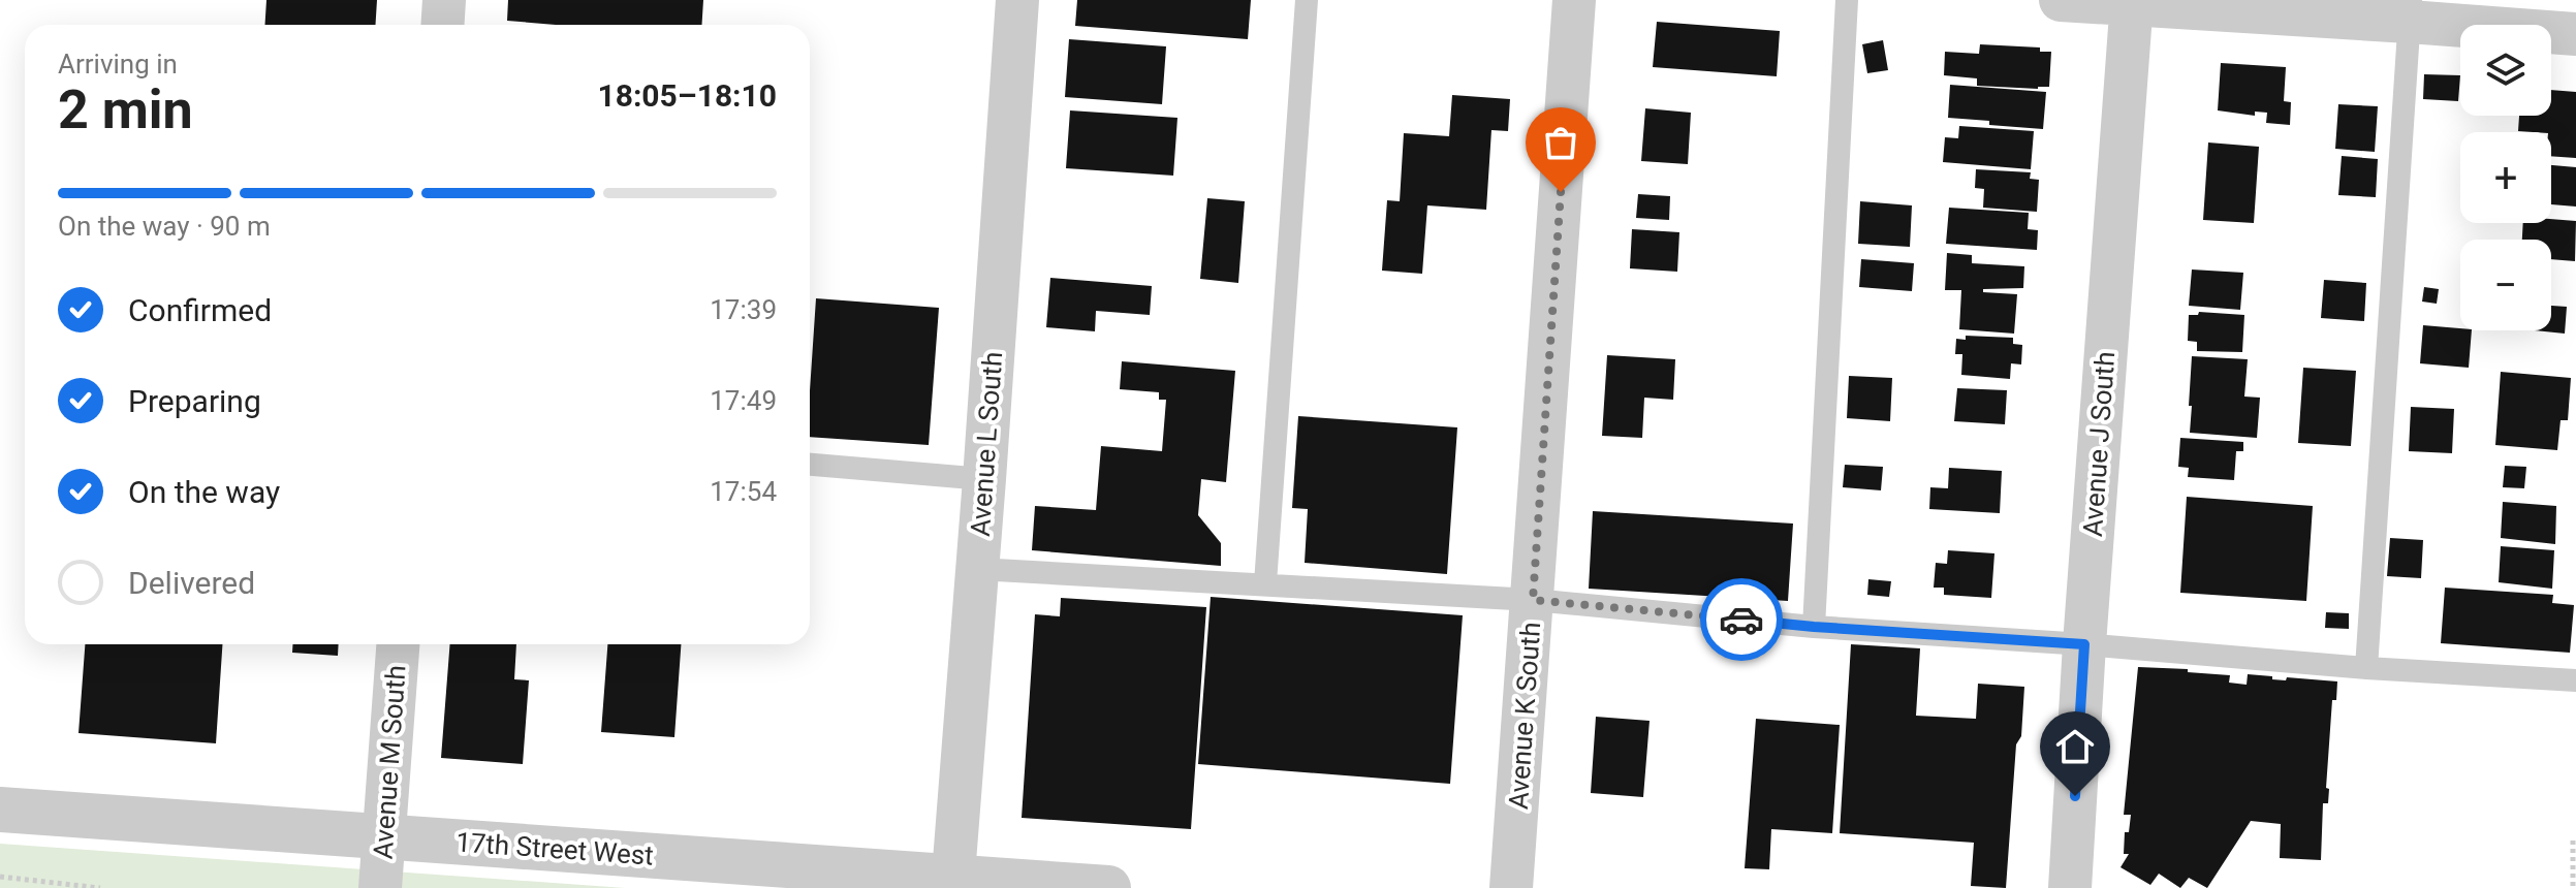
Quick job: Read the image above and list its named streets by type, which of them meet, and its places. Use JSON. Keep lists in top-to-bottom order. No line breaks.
{"streets":{"street":["Avenue L South","Avenue J South","Avenue K South","Avenue M South","17th Street West"]},"crossings":[["Avenue L South","17th Street West"],["Avenue M South","17th Street West"]],"page":{"map_buttons":["+","−"],"heading":["2 min","Arriving in","18:05–18:10"],"bar":"On the way · 90 m","list":[["Confirmed","17:39"],["Preparing","17:49"],["On the way","17:54"],"Delivered"]}}
